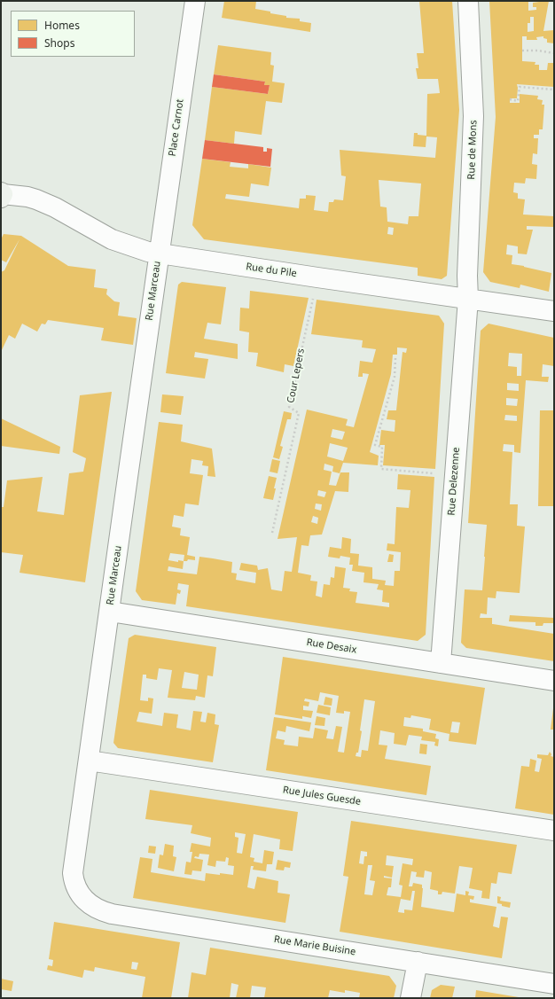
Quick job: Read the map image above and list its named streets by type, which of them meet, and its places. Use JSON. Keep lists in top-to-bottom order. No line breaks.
{"streets":{"street":["Place Carnot","Rue de Mons","Rue du Pile","Rue Marceau","Rue Delezenne","Rue Desaix","Rue Jules Guesde","Rue Marie Buisine"],"path":["Cour Lepers"]},"crossings":[["Place Carnot","Rue du Pile"],["Place Carnot","Rue Marceau"],["Rue de Mons","Rue du Pile"],["Rue de Mons","Rue Delezenne"],["Rue du Pile","Rue Marceau"],["Rue du Pile","Cour Lepers"],["Rue du Pile","Rue Delezenne"],["Rue Marceau","Rue Desaix"],["Rue Marceau","Rue Jules Guesde"],["Rue Marceau","Rue Marie Buisine"],["Rue Delezenne","Rue Desaix"]],"legend":["Homes","Shops"]}
